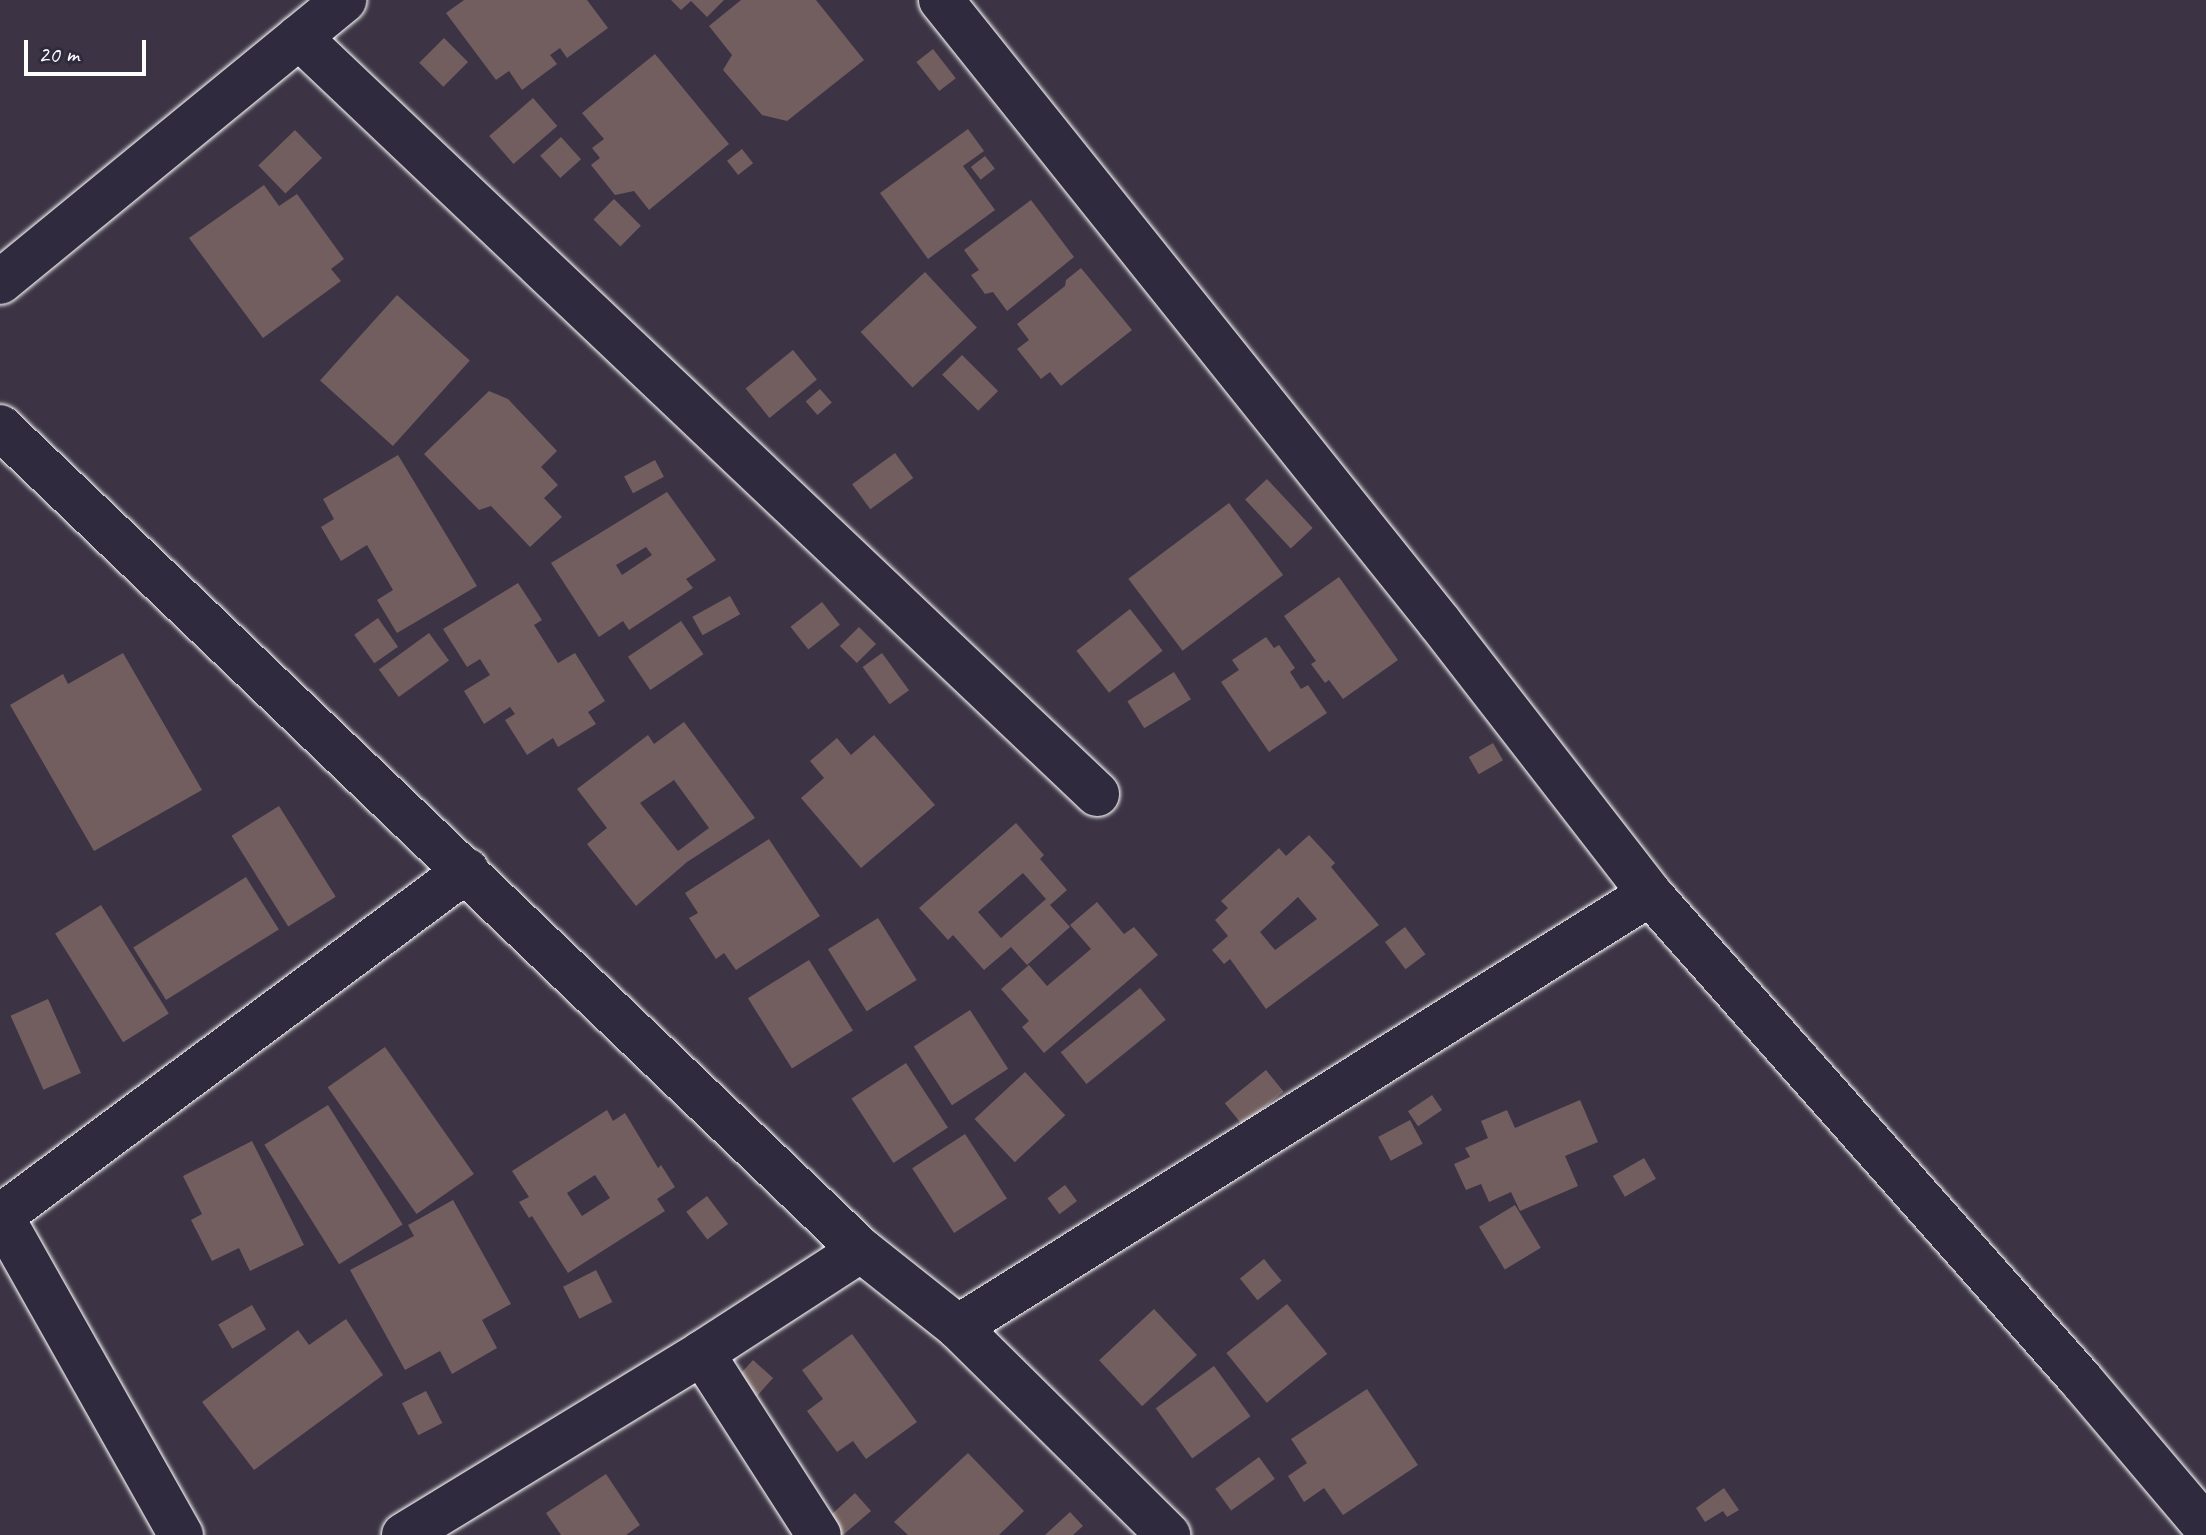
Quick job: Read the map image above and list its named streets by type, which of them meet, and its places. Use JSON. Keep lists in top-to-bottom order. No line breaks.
{"scale_bar":"20 m"}
